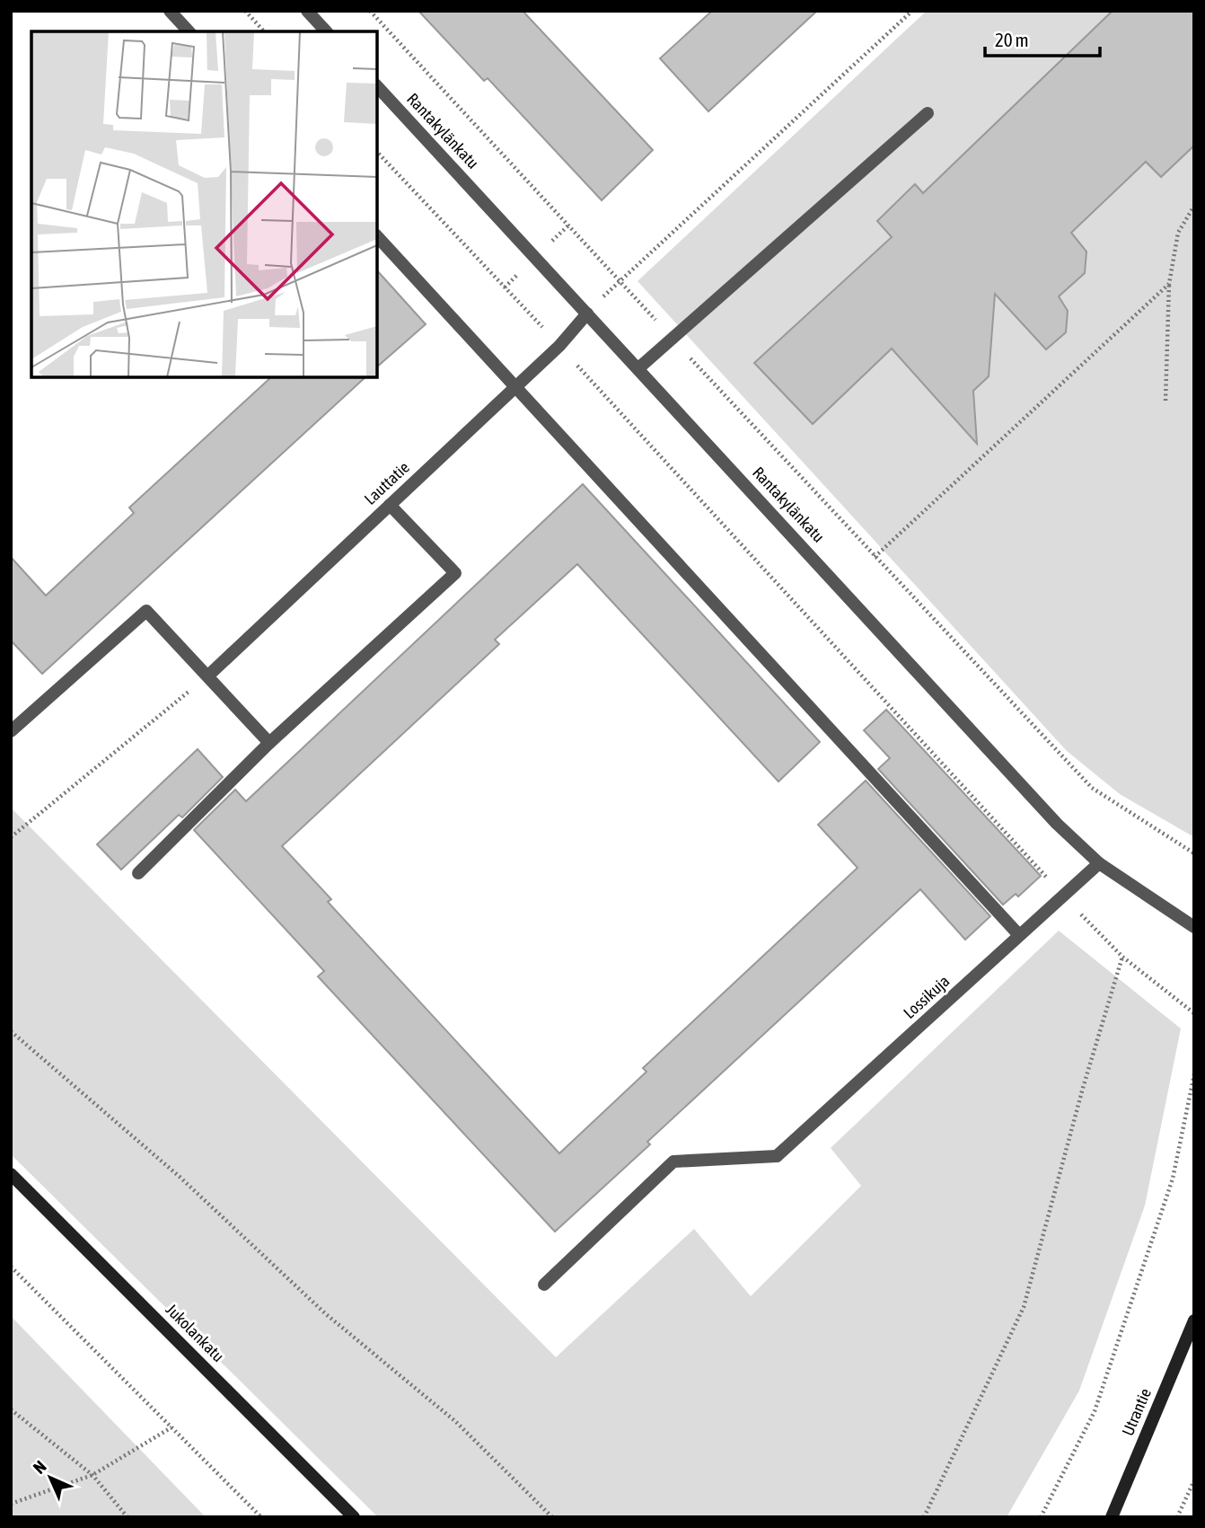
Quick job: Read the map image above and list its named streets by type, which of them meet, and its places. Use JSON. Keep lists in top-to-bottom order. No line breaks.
{"streets":{"main road":["Jukolankatu","Utrantie"],"street":["Rantakylänkatu","Lauttatie","Lossikuja"]},"crossings":[["Rantakylänkatu","Lauttatie"],["Rantakylänkatu","Lossikuja"]],"scale_bar":"20 m","north":"top left"}
